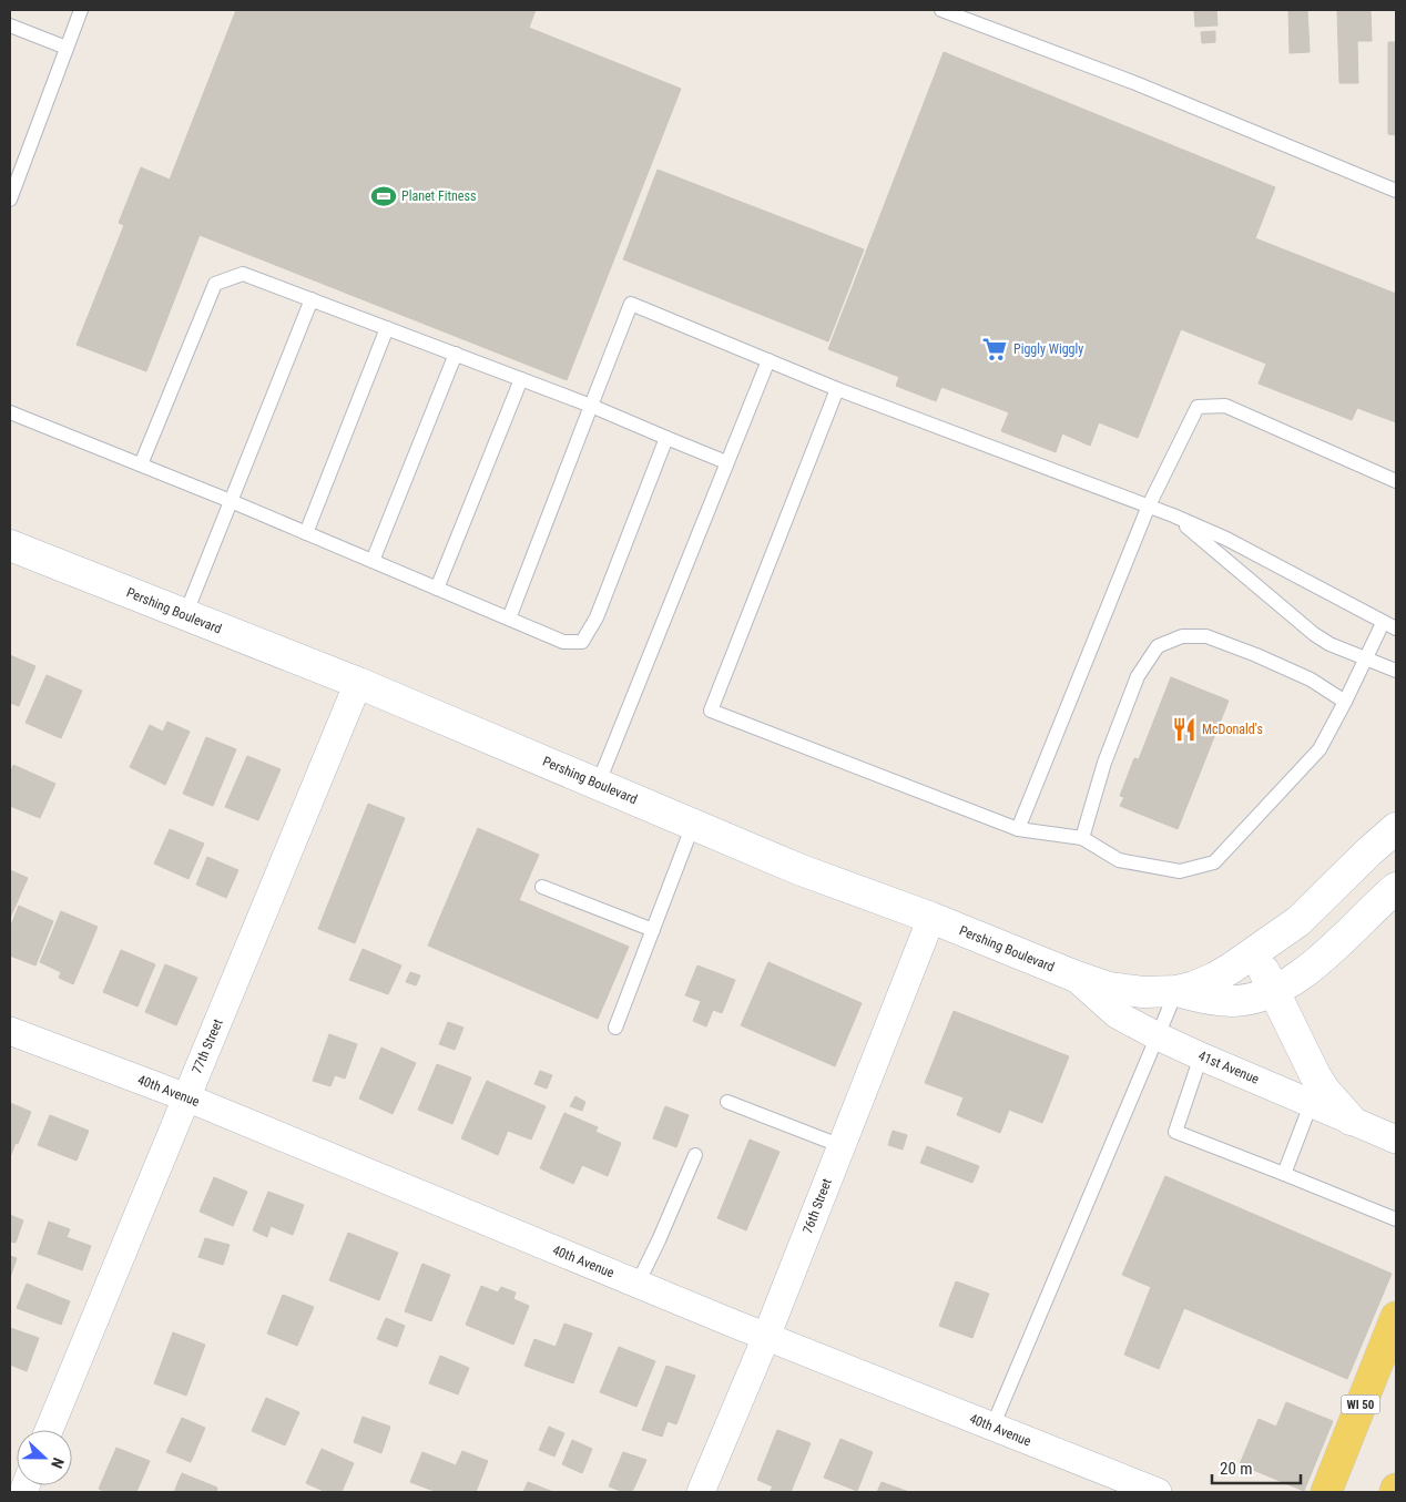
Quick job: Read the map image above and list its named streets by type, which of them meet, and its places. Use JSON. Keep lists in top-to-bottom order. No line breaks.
{"streets":{"main road":["WI 50"],"street":["Pershing Boulevard","77th Street","41st Avenue","40th Avenue","76th Street"]},"crossings":[["Pershing Boulevard","77th Street"],["Pershing Boulevard","41st Avenue"],["Pershing Boulevard","76th Street"],["77th Street","40th Avenue"],["40th Avenue","76th Street"]],"places":{"sports":["Planet Fitness"],"supermarket":["Piggly Wiggly"],"restaurant":["McDonald's"]},"scale_bar":"20 m","north":"right"}
